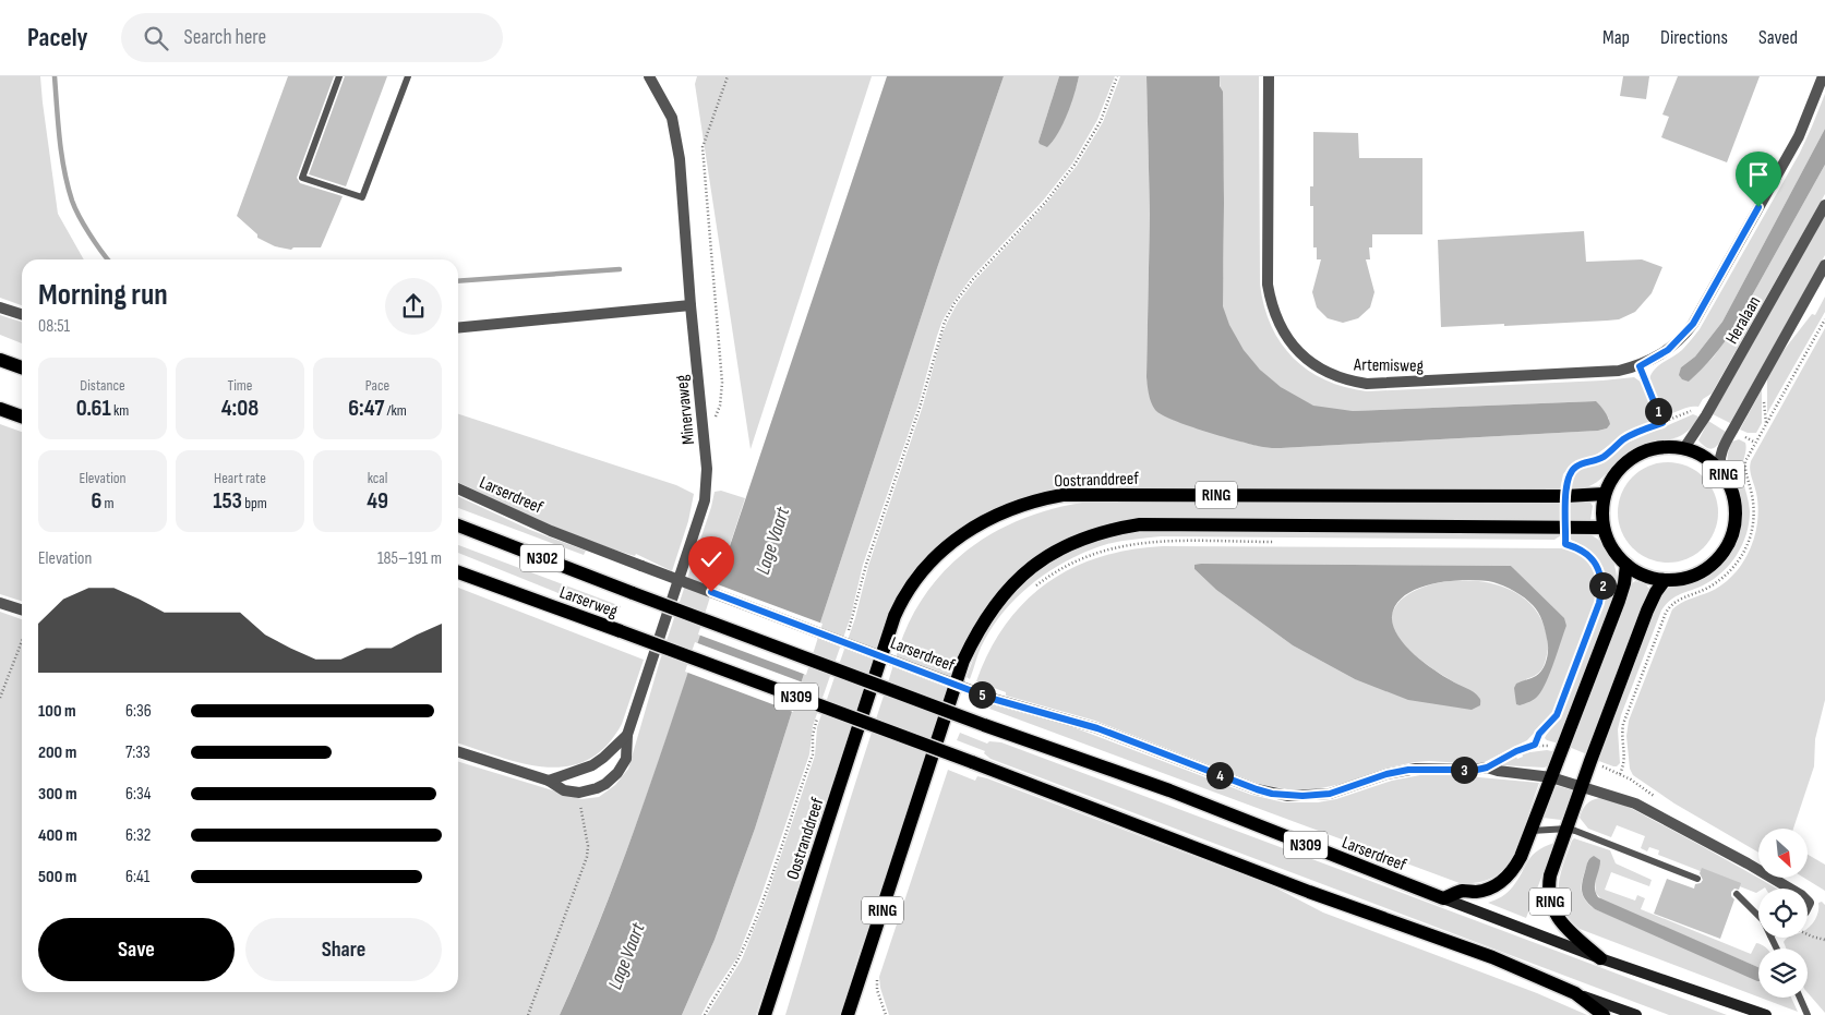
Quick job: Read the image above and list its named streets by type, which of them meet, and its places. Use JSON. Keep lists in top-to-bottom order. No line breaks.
{"streets":{"main road":["RING","Oostranddreef","Larserdreef","N302","Larserweg","N309"],"street":["Heralaan","Artemisweg","Minervaweg"]},"crossings":[["Heralaan","RING"],["Heralaan","Oostranddreef"],["RING","Oostranddreef"],["RING","Larserdreef"],["Larserdreef","Larserweg"],["Larserweg","N309"]],"water":["Lage Vaart"],"north":"bottom right","page":{"header":"Pacely","search":"Search here","nav":["Map","Directions","Saved"],"heading":["Morning run","08:51"],"stats":[["Distance","0.61 km"],["Time","4:08"],["Pace","6:47 /km"],["Elevation","6 m"],["Heart rate","153 bpm"],["kcal","49"]],"pins":["1","2","5","3","4"],"chart":["Elevation","185–191 m"],"list":[{"name":"100 m","note":"6:36"},{"name":"200 m","note":"7:33"},{"name":"300 m","note":"6:34"},{"name":"400 m","note":"6:32"},{"name":"500 m","note":"6:41"}],"buttons":["Save","Share"]}}
